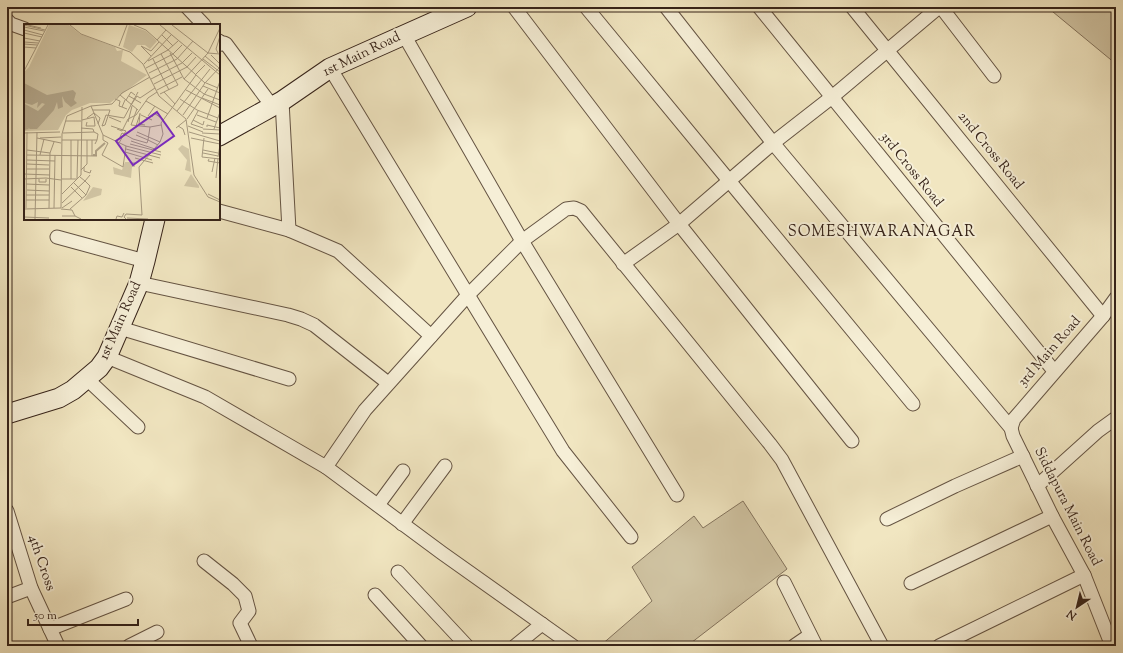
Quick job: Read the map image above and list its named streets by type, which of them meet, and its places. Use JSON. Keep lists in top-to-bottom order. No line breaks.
{"streets":{"street":["1st Main Road","2nd Cross Road","3rd Cross Road","3rd Main Road","Siddapura Main Road","4th Cross"]},"crossings":[["2nd Cross Road","3rd Main Road"],["3rd Cross Road","3rd Main Road"],["3rd Main Road","Siddapura Main Road"]],"districts":["SOMESHWARANAGAR"],"scale_bar":"50 m","north":"bottom left"}
